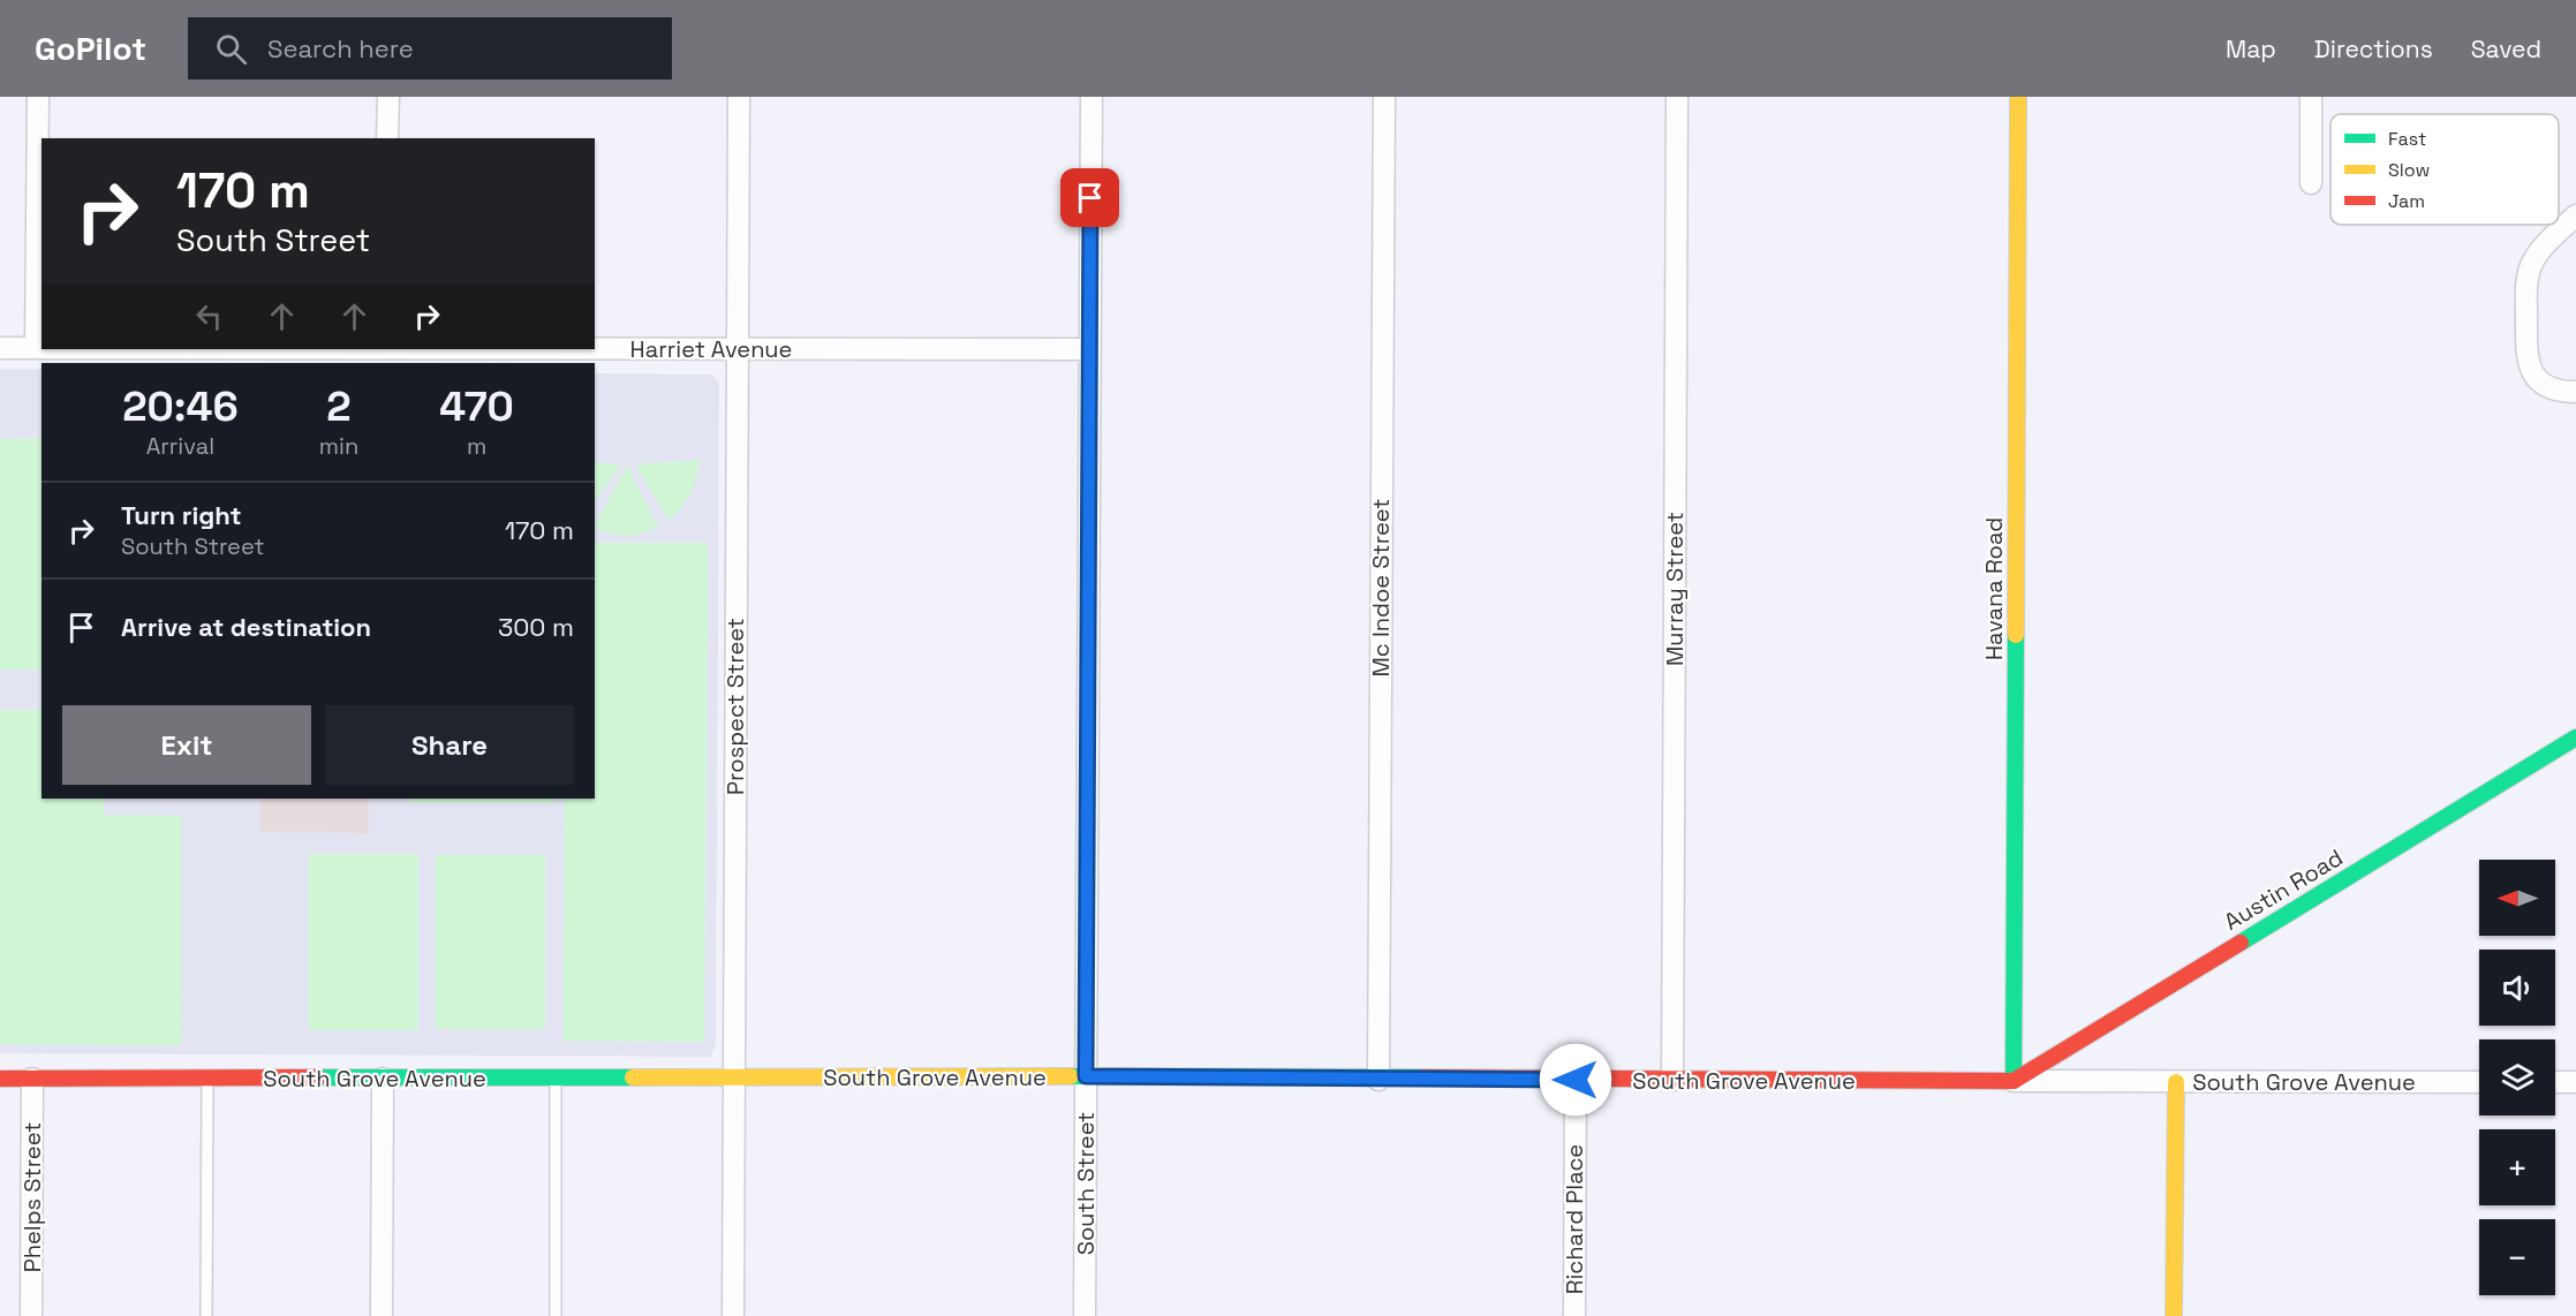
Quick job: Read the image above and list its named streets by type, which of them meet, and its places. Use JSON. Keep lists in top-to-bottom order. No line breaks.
{"streets":{"street":["Harriet Avenue","Mc Indoe Street","Murray Street","Havana Road","Prospect Street","Austin Road","South Grove Avenue","South Street","Phelps Street","Richard Place"]},"crossings":[["Harriet Avenue","Prospect Street"],["Harriet Avenue","South Street"],["Mc Indoe Street","South Grove Avenue"],["Murray Street","South Grove Avenue"],["Havana Road","Austin Road"],["Havana Road","South Grove Avenue"],["Prospect Street","South Grove Avenue"],["Austin Road","South Grove Avenue"],["South Grove Avenue","South Street"],["South Grove Avenue","Phelps Street"],["South Grove Avenue","Richard Place"]],"legend":["Fast","Slow","Jam"],"north":"left","page":{"header":"GoPilot","search":"Search here","nav":["Map","Directions","Saved"],"turn":["170 m","South Street"],"eta":["20:46","Arrival","2","min","470","m"],"list":[{"name":"Turn right","note":"South Street","value":"170 m"},{"name":"Arrive at destination","value":"300 m"}],"buttons":["Exit","Share"],"map_buttons":["+","−"]}}
